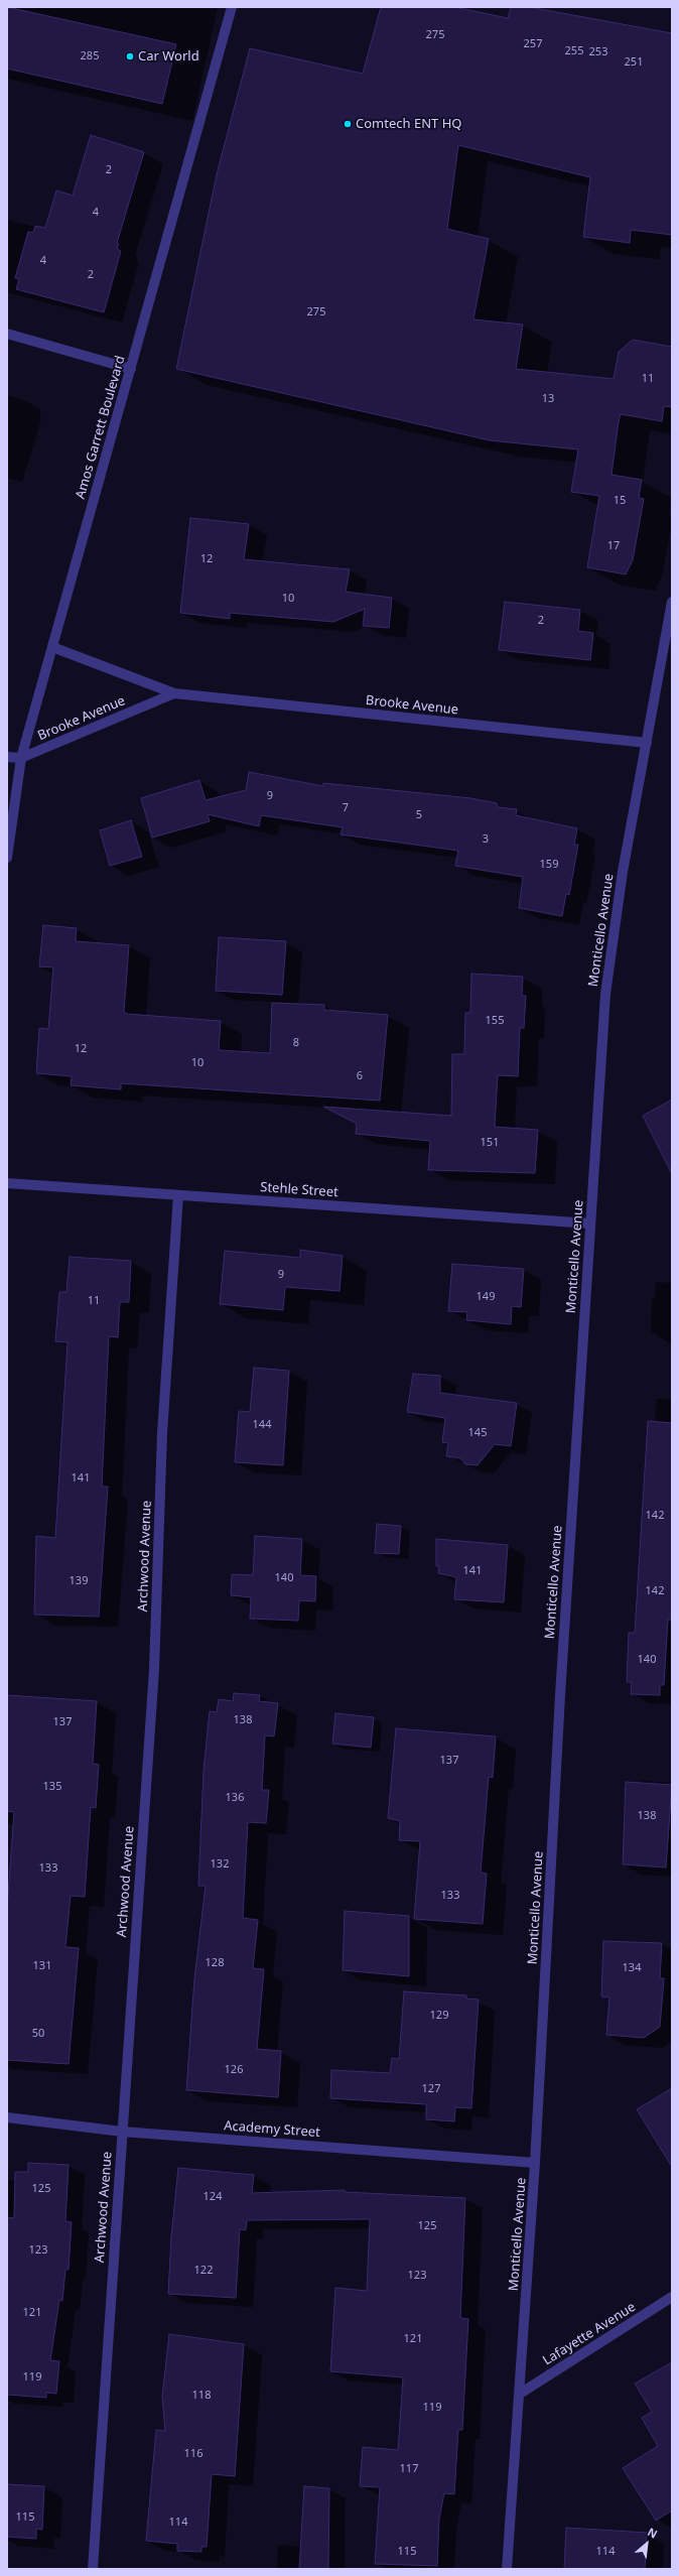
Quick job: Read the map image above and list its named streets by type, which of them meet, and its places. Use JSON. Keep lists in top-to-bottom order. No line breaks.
{"streets":{"street":["Amos Garrett Boulevard","Brooke Avenue","Monticello Avenue","Stehle Street","Archwood Avenue","Academy Street","Lafayette Avenue"]},"crossings":[["Amos Garrett Boulevard","Brooke Avenue"],["Brooke Avenue","Monticello Avenue"],["Monticello Avenue","Stehle Street"],["Monticello Avenue","Academy Street"],["Monticello Avenue","Lafayette Avenue"],["Stehle Street","Archwood Avenue"],["Archwood Avenue","Academy Street"]],"places":["Car World","Comtech ENT HQ"],"house_numbers":["275","257","255","253","285","251","2","4","4","2","275","11","13","15","17","12","10","2","9","7","5","3","159","155","8","12","10","6","151","9","149","11","144","145","141","142","141","140","139","142","140","138","137","137","135","136","138","132","133","133","128","131","134","129","50","126","127","125","124","125","123","122","123","121","121","119","118","119","116","117","115","114","115","114"],"north":"top right"}
